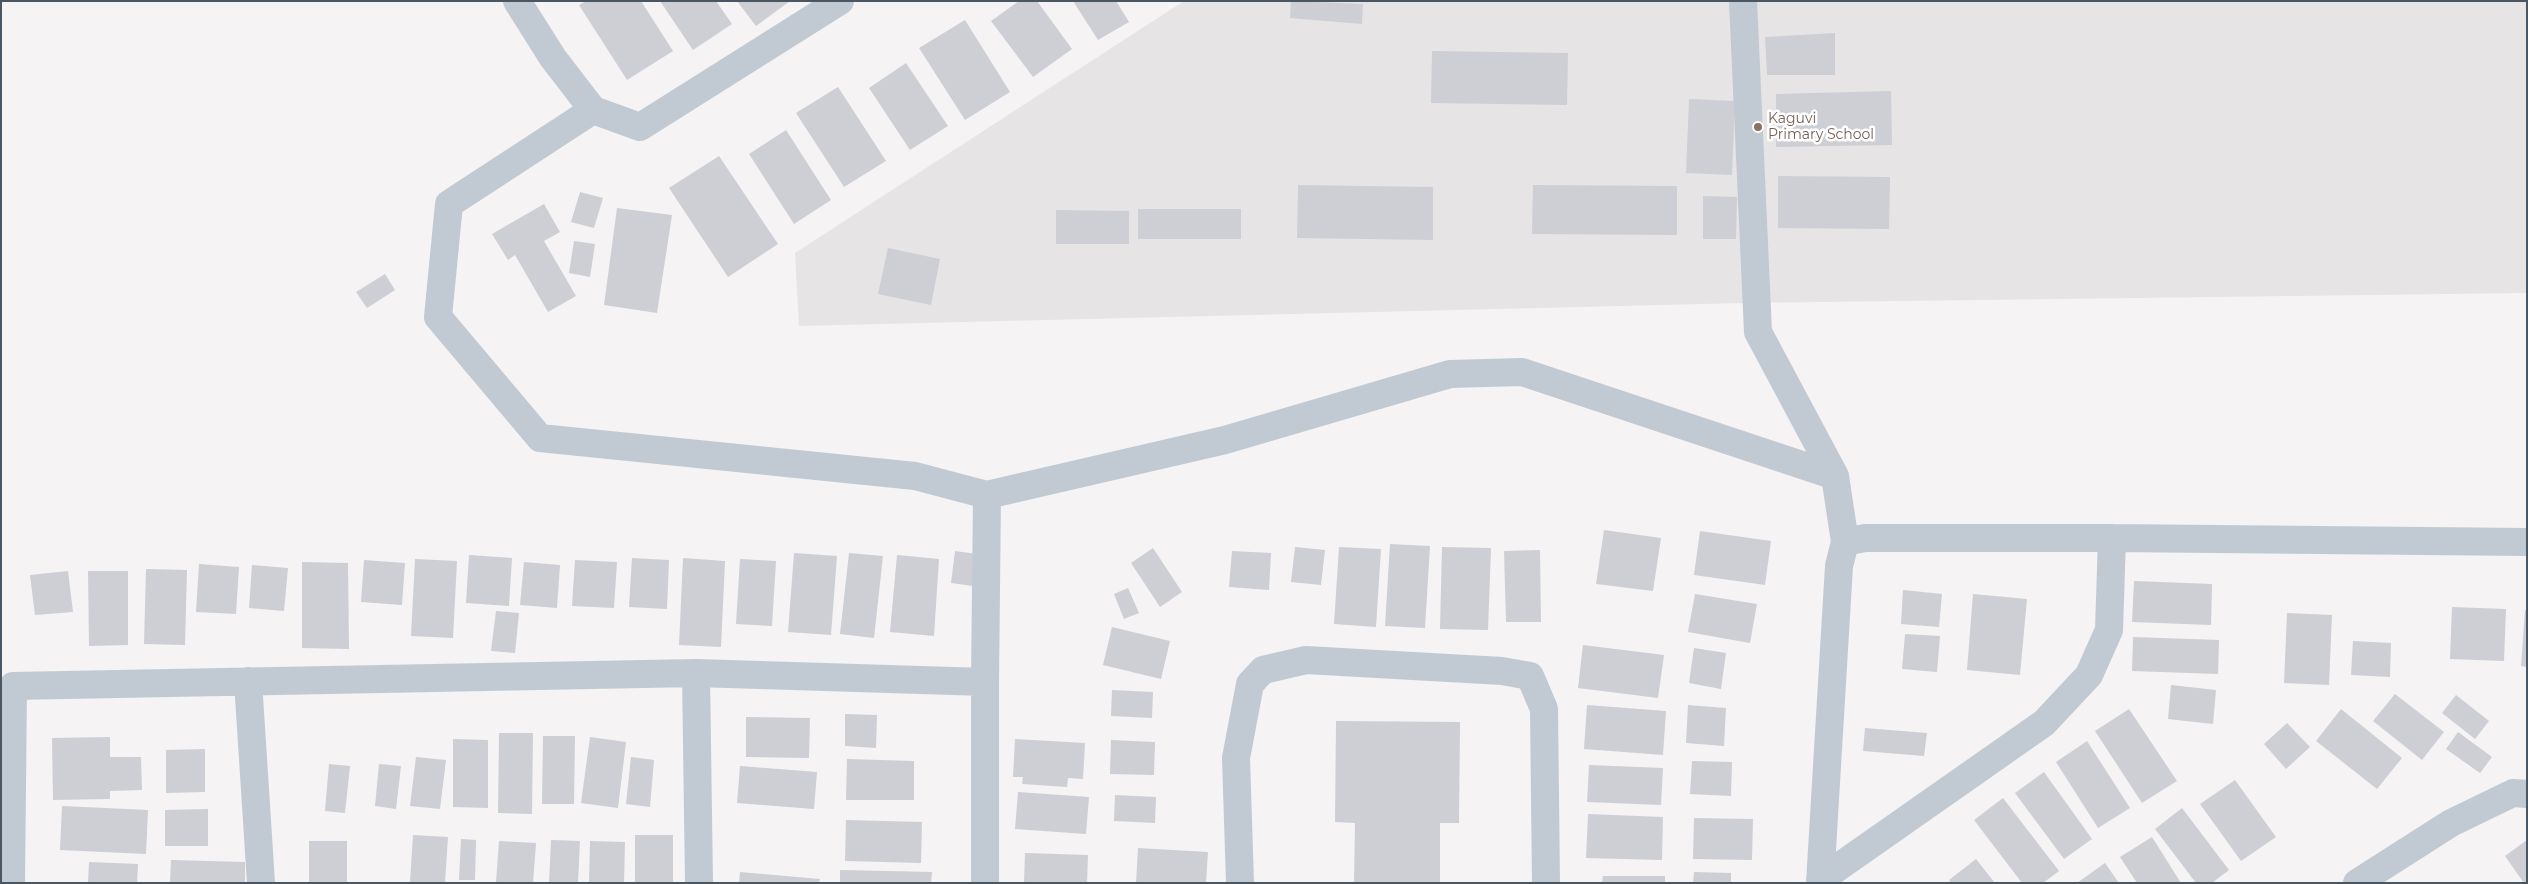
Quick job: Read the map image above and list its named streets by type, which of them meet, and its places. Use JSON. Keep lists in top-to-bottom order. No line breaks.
{"places":["Kaguvi Primary School"]}
